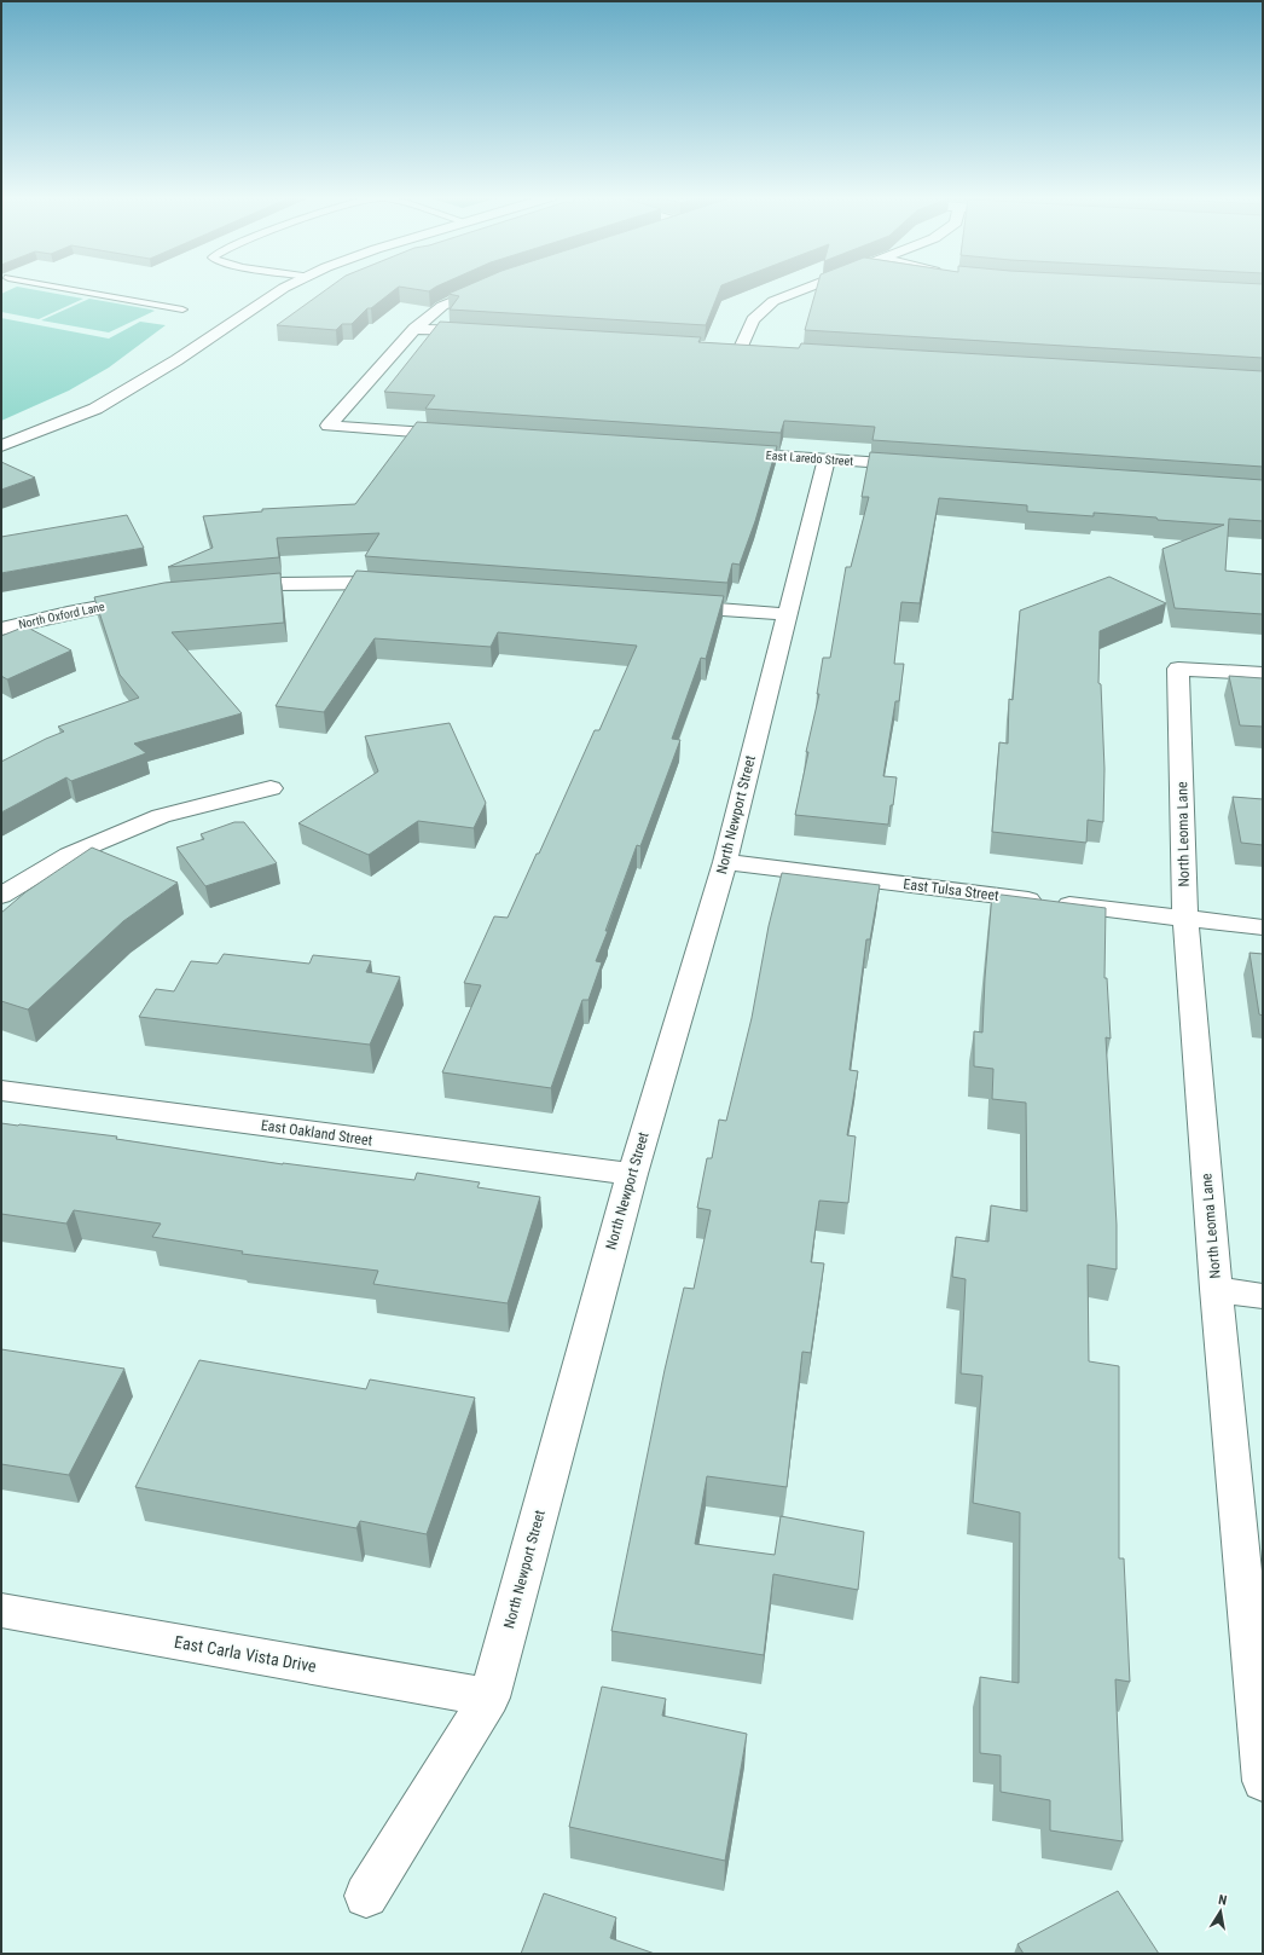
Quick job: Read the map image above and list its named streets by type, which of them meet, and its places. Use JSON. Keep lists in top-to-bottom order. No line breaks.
{"streets":{"street":["East Laredo Street","North Oxford Lane","North Newport Street","North Leoma Lane","East Tulsa Street","East Oakland Street","East Carla Vista Drive"]},"crossings":[["East Laredo Street","North Newport Street"],["North Newport Street","East Tulsa Street"],["North Newport Street","East Oakland Street"],["North Newport Street","East Carla Vista Drive"],["North Leoma Lane","East Tulsa Street"]],"north":"top"}
